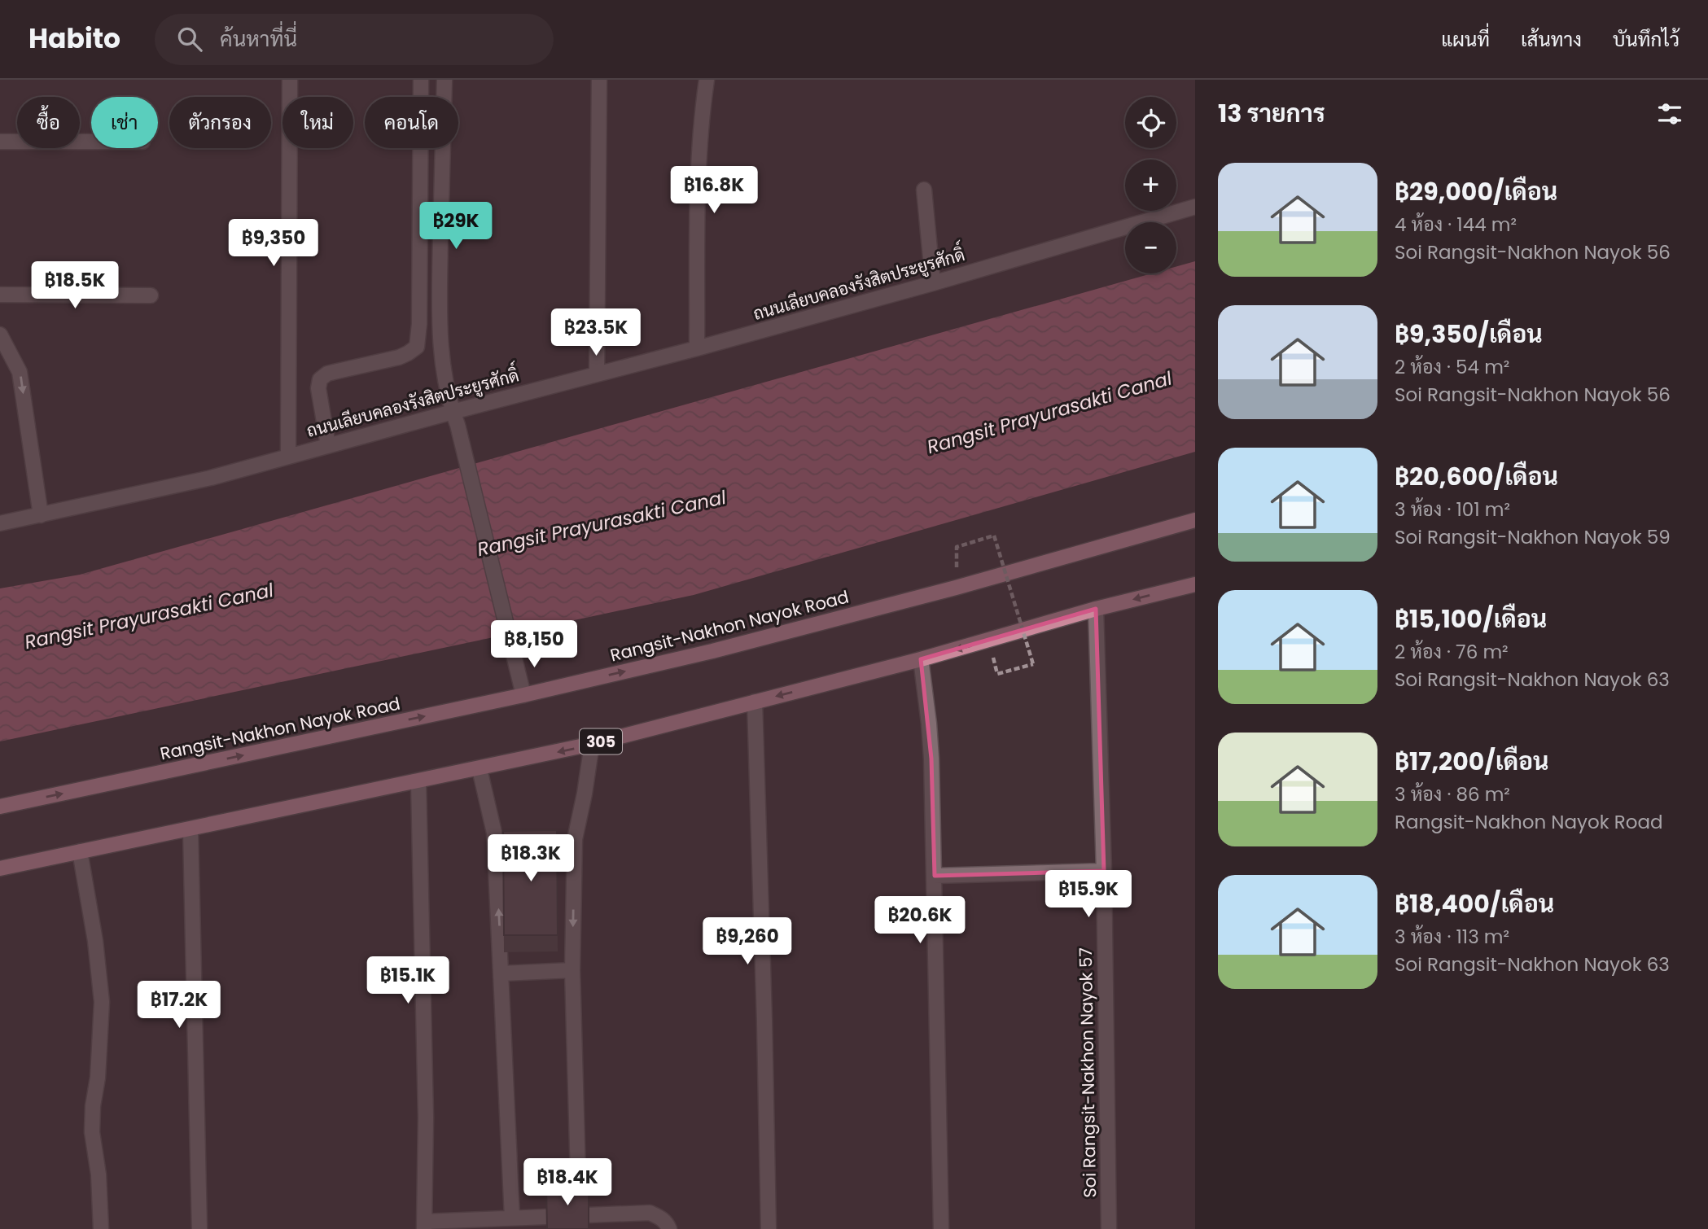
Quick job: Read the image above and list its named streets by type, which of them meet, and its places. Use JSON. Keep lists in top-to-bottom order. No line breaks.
{"streets":{"main road":["Rangsit-Nakhon Nayok Road","305"],"street":["ถนนเลียบคลองรังสิตประยูรศักดิ์","Soi Rangsit-Nakhon Nayok 57"]},"crossings":[["305","Soi Rangsit-Nakhon Nayok 57"]],"water":["Rangsit Prayurasakti Canal"],"page":{"header":"Habito","search":"ค้นหาที่นี่","nav":["แผนที่","เส้นทาง","บันทึกไว้"],"heading":"13 รายการ","map_buttons":["+","−"],"chip":["ซื้อ","เช่า","ตัวกรอง","ใหม่","คอนโด"],"list":[{"name":"฿29,000/เดือน","note":"4 ห้อง · 144 m² · Soi Rangsit-Nakhon Nayok 56"},{"name":"฿9,350/เดือน","note":"2 ห้อง · 54 m² · Soi Rangsit-Nakhon Nayok 56"},{"name":"฿20,600/เดือน","note":"3 ห้อง · 101 m² · Soi Rangsit-Nakhon Nayok 59"},{"name":"฿15,100/เดือน","note":"2 ห้อง · 76 m² · Soi Rangsit-Nakhon Nayok 63"},{"name":"฿17,200/เดือน","note":"3 ห้อง · 86 m² · Rangsit-Nakhon Nayok Road"},{"name":"฿18,400/เดือน","note":"3 ห้อง · 113 m² · Soi Rangsit-Nakhon Nayok 63"}],"price":["฿16.8K","฿29K","฿9,350","฿18.5K","฿23.5K","฿8,150","฿18.3K","฿15.9K","฿20.6K","฿9,260","฿15.1K","฿17.2K","฿18.4K"]}}
